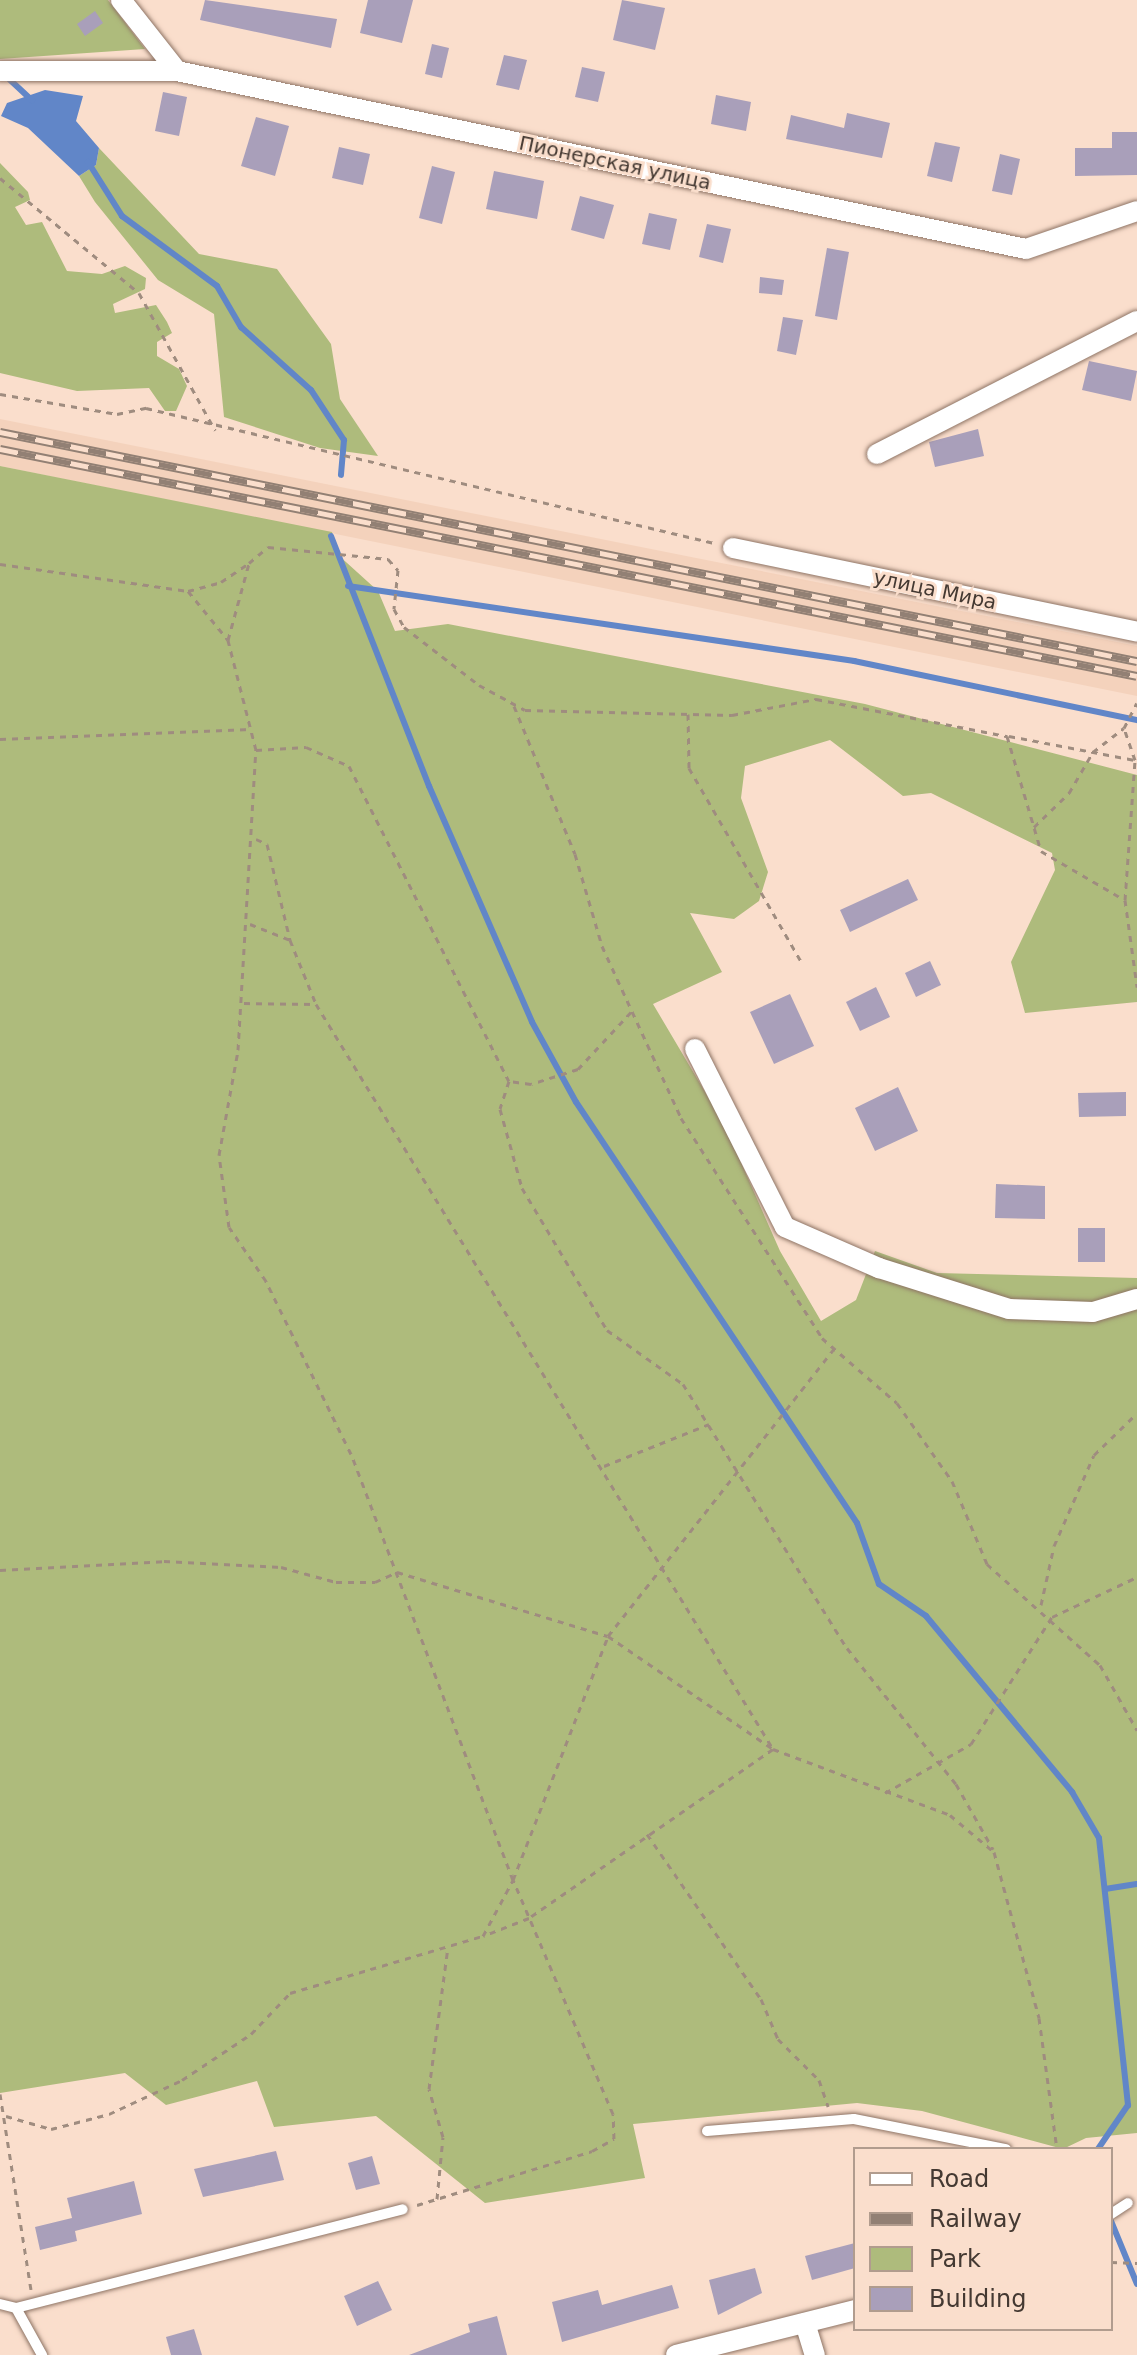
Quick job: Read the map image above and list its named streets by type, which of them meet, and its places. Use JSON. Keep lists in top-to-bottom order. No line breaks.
{"streets":{"street":["Пионерская улица","улица Мира"]},"legend":["Road","Railway","Park","Building"]}
